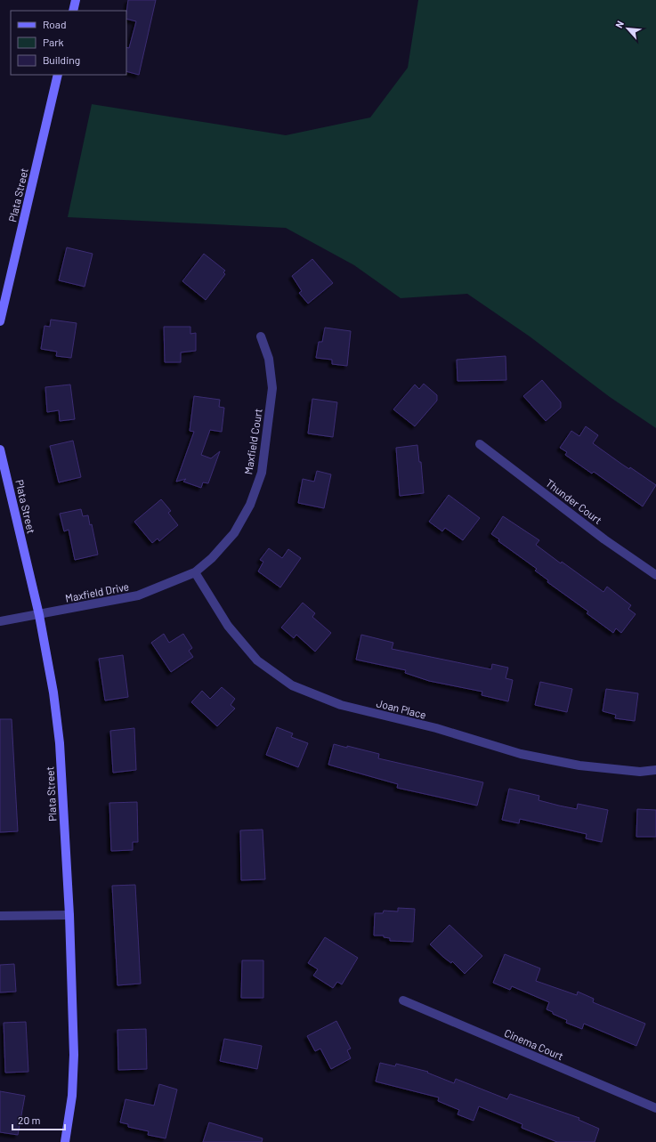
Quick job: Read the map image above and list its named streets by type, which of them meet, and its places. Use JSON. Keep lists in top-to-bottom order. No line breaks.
{"streets":{"street":["Plata Street","Maxfield Court","Thunder Court","Maxfield Drive","Joan Place","Cinema Court"]},"crossings":[["Plata Street","Maxfield Drive"],["Maxfield Court","Maxfield Drive"],["Maxfield Court","Joan Place"],["Maxfield Drive","Joan Place"]],"legend":["Road","Park","Building"],"scale_bar":"20 m","north":"top left"}
